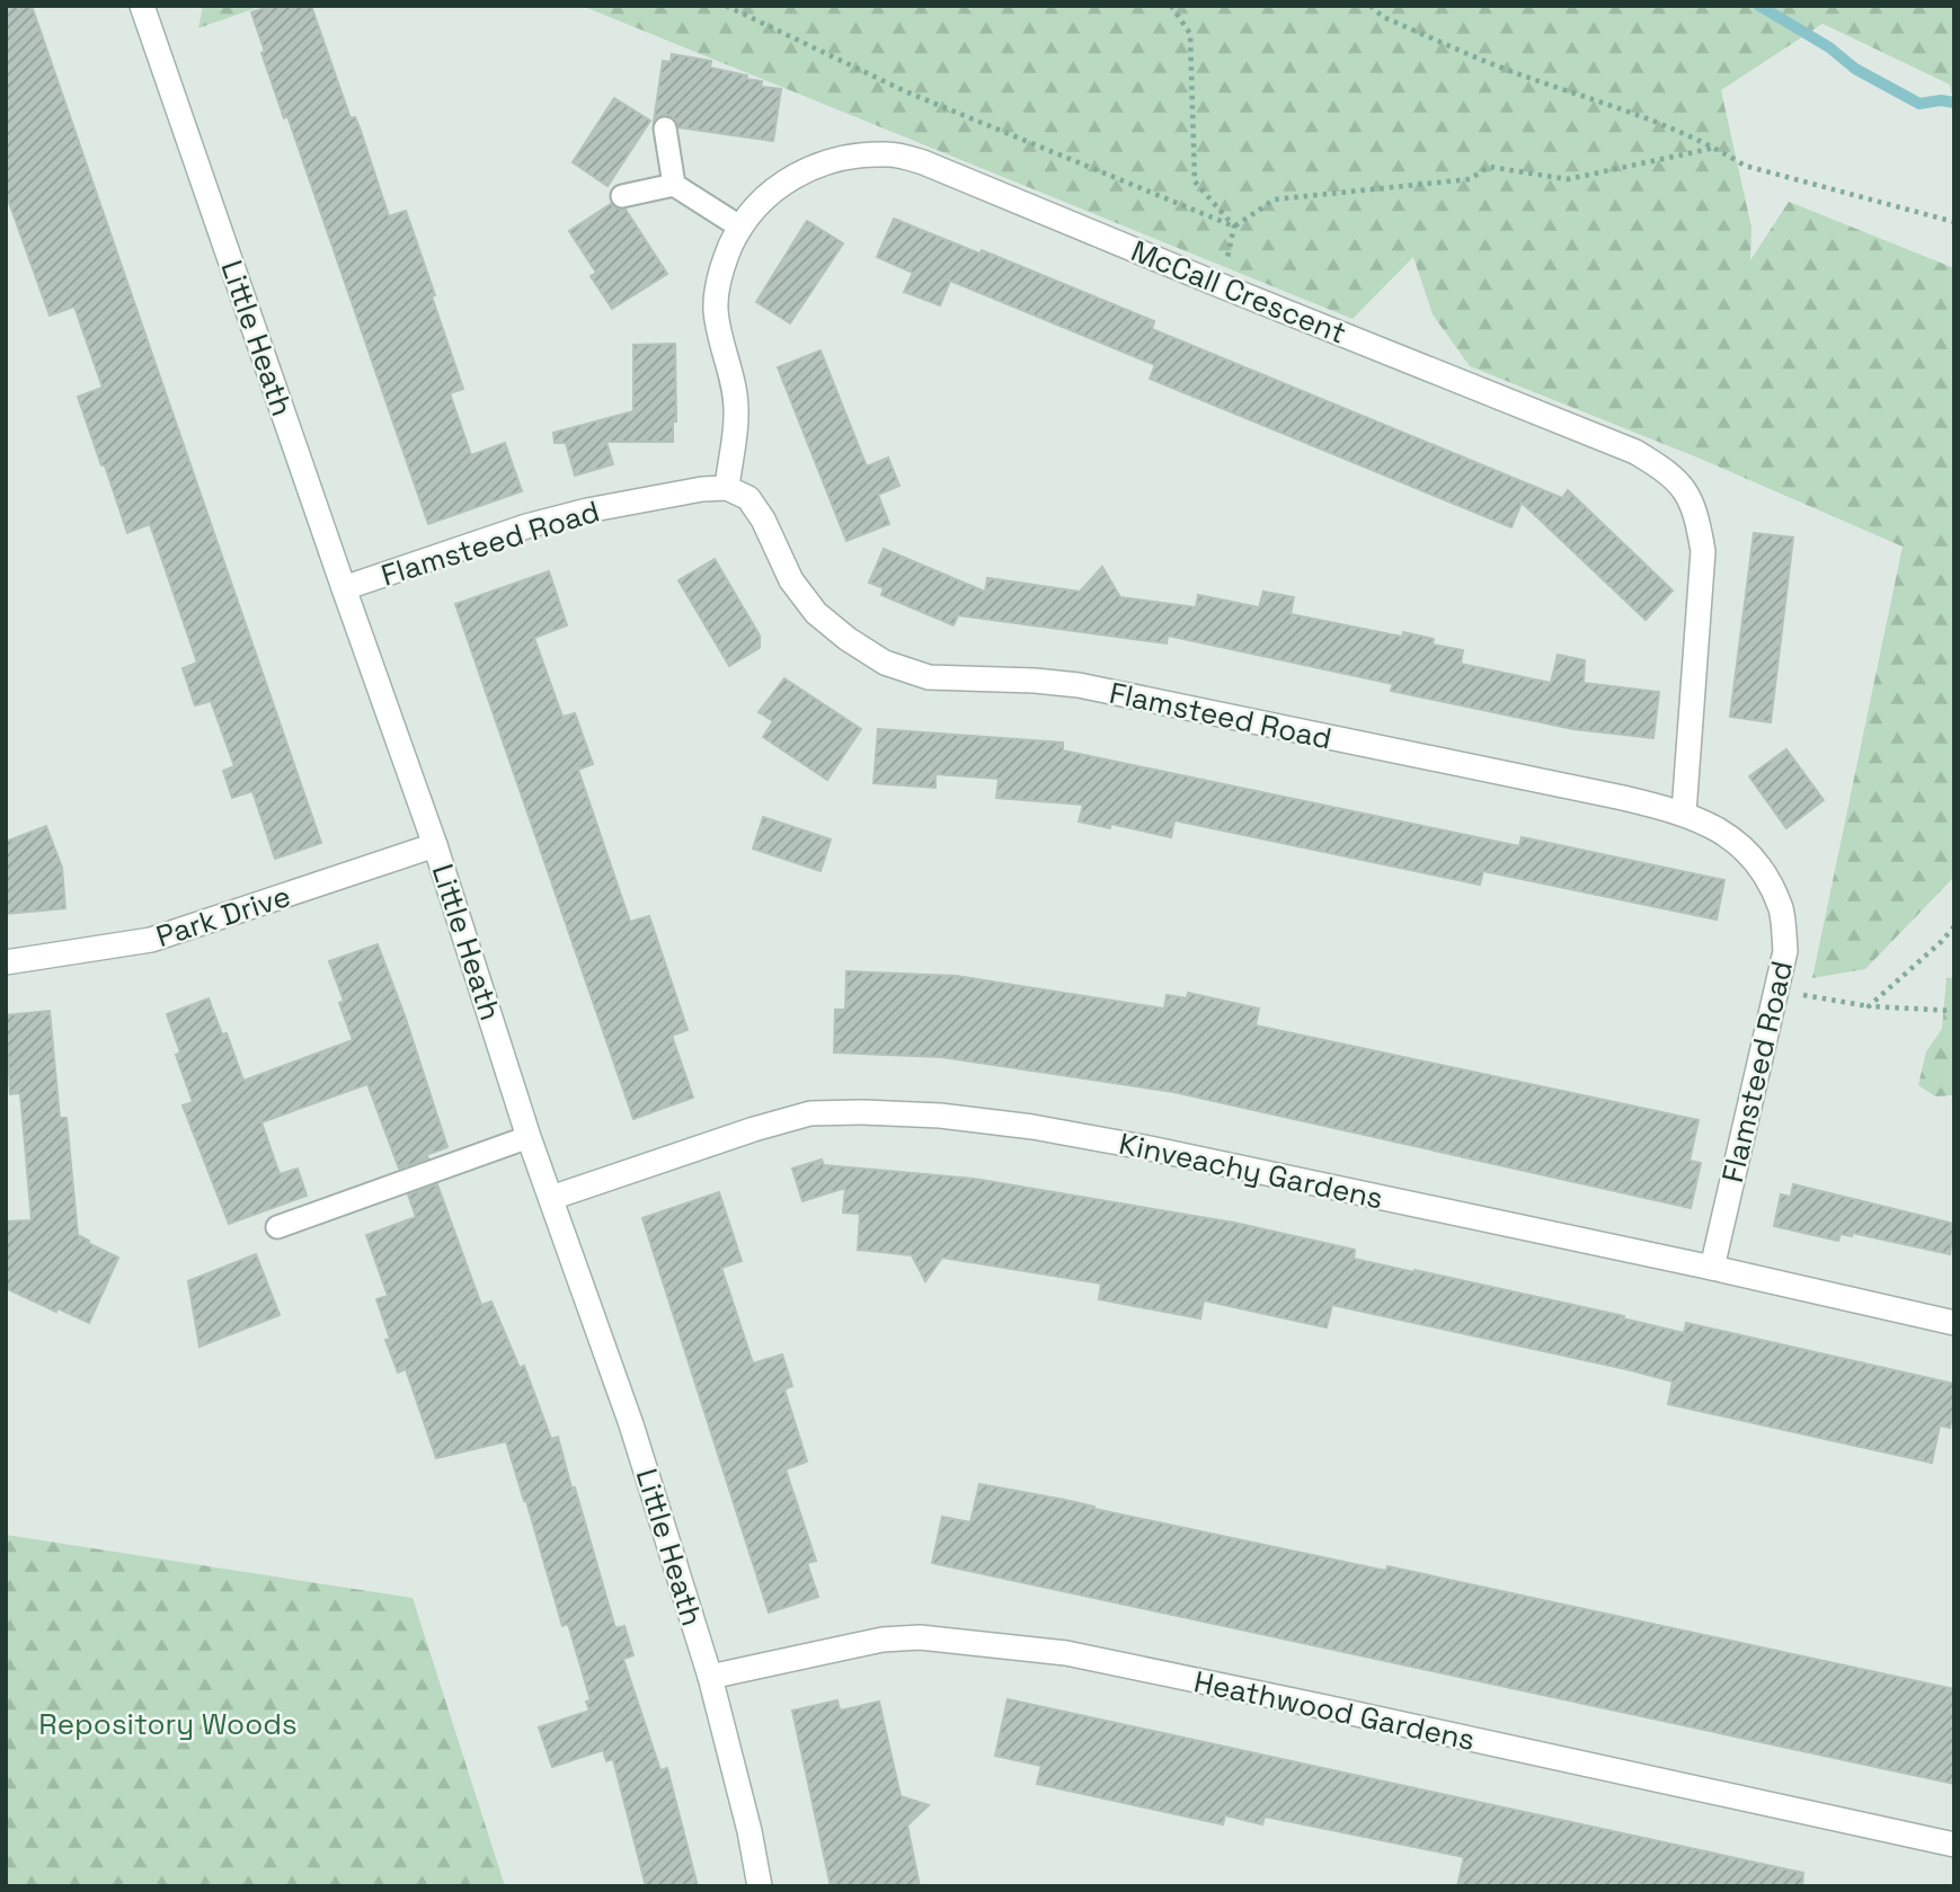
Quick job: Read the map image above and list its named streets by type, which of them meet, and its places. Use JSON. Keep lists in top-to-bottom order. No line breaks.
{"streets":{"street":["McCall Crescent","Little Heath","Flamsteed Road","Park Drive","Kinveachy Gardens","Heathwood Gardens"]},"crossings":[["McCall Crescent","Flamsteed Road"],["Little Heath","Flamsteed Road"],["Little Heath","Park Drive"],["Little Heath","Kinveachy Gardens"],["Little Heath","Heathwood Gardens"],["Flamsteed Road","Kinveachy Gardens"]],"parks":["Repository Woods"]}
